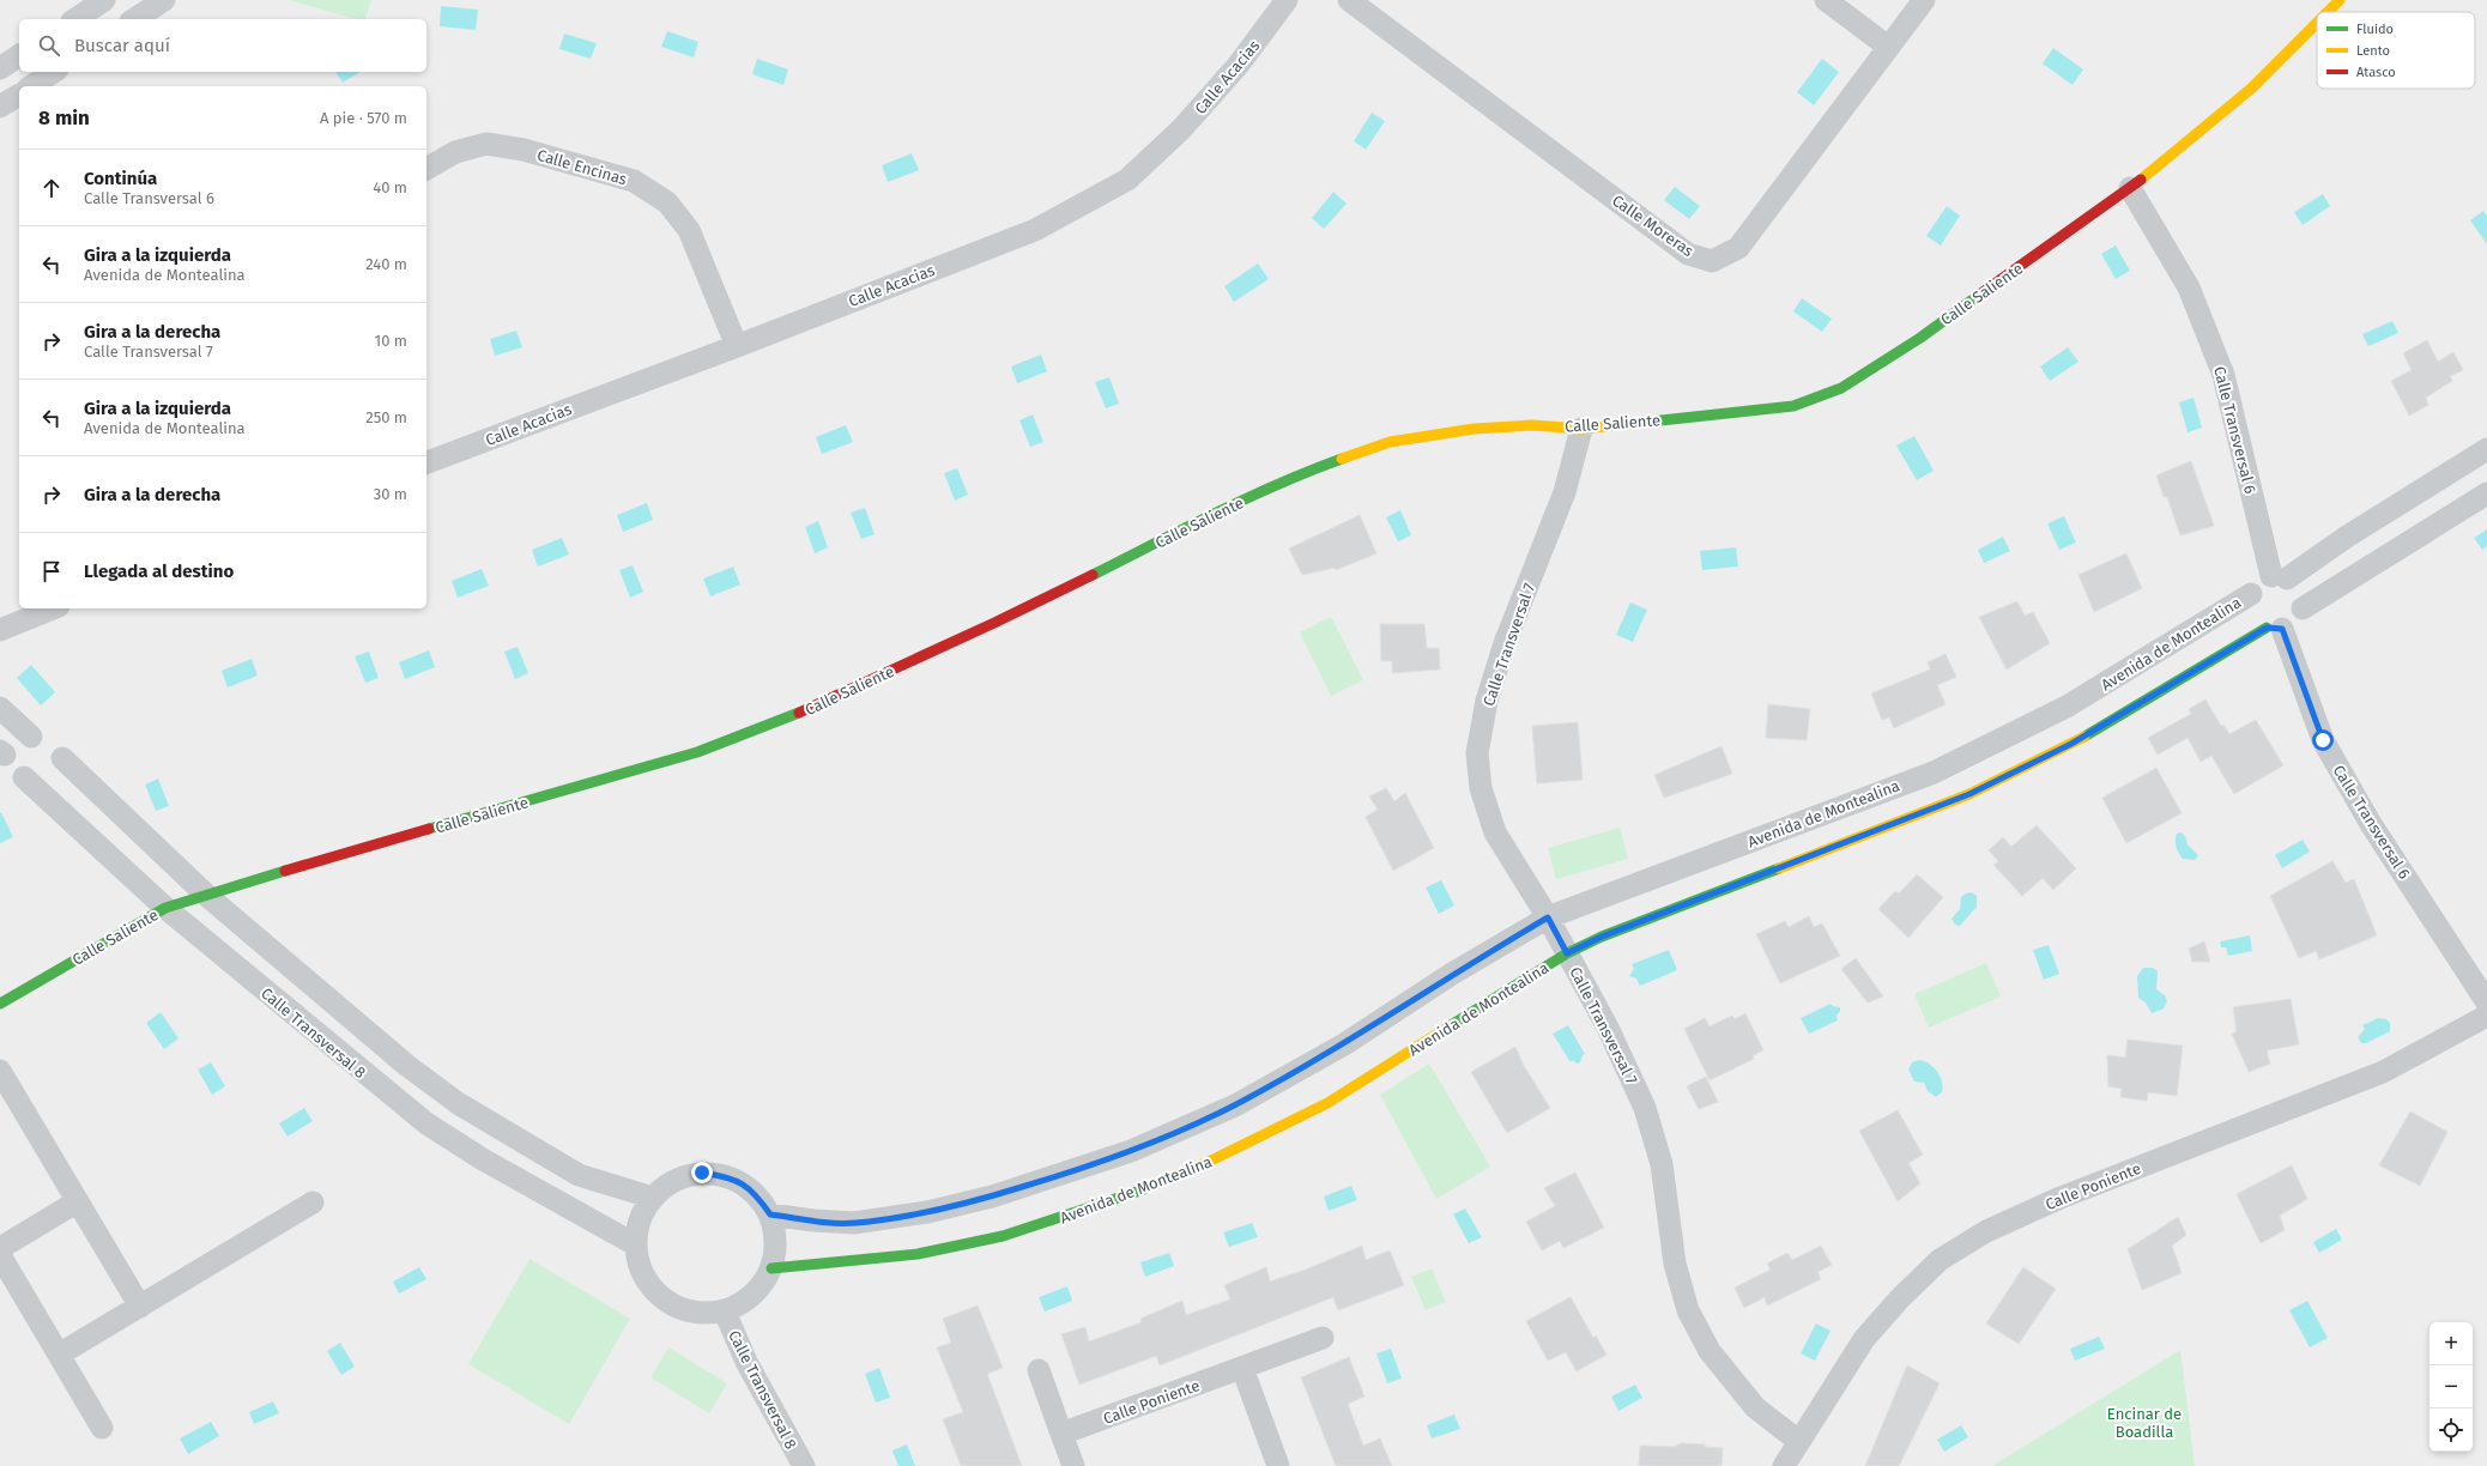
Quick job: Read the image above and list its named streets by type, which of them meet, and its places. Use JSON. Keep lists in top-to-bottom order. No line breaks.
{"streets":{"street":["Calle Acacias","Calle Encinas","Calle Moreras","Calle Saliente","Calle Transversal 6","Avenida de Montealina","Calle Transversal 7","Calle Transversal 8","Calle Poniente"]},"crossings":[["Calle Acacias","Calle Encinas"],["Calle Saliente","Calle Transversal 6"],["Calle Saliente","Calle Transversal 7"],["Calle Saliente","Calle Transversal 8"],["Calle Transversal 6","Avenida de Montealina"],["Avenida de Montealina","Calle Transversal 7"],["Avenida de Montealina","Calle Transversal 8"],["Calle Transversal 7","Calle Poniente"]],"parks":["Encinar de Boadilla"],"legend":["Fluido","Lento","Atasco"],"page":{"search":"Buscar aquí","heading":["8 min","A pie · 570 m"],"list":[["Continúa","Calle Transversal 6","40 m"],["Gira a la izquierda","Avenida de Montealina","240 m"],["Gira a la derecha","Calle Transversal 7","10 m"],["Gira a la izquierda","Avenida de Montealina","250 m"],["Gira a la derecha","30 m"],"Llegada al destino"],"map_buttons":["+","−"]}}
